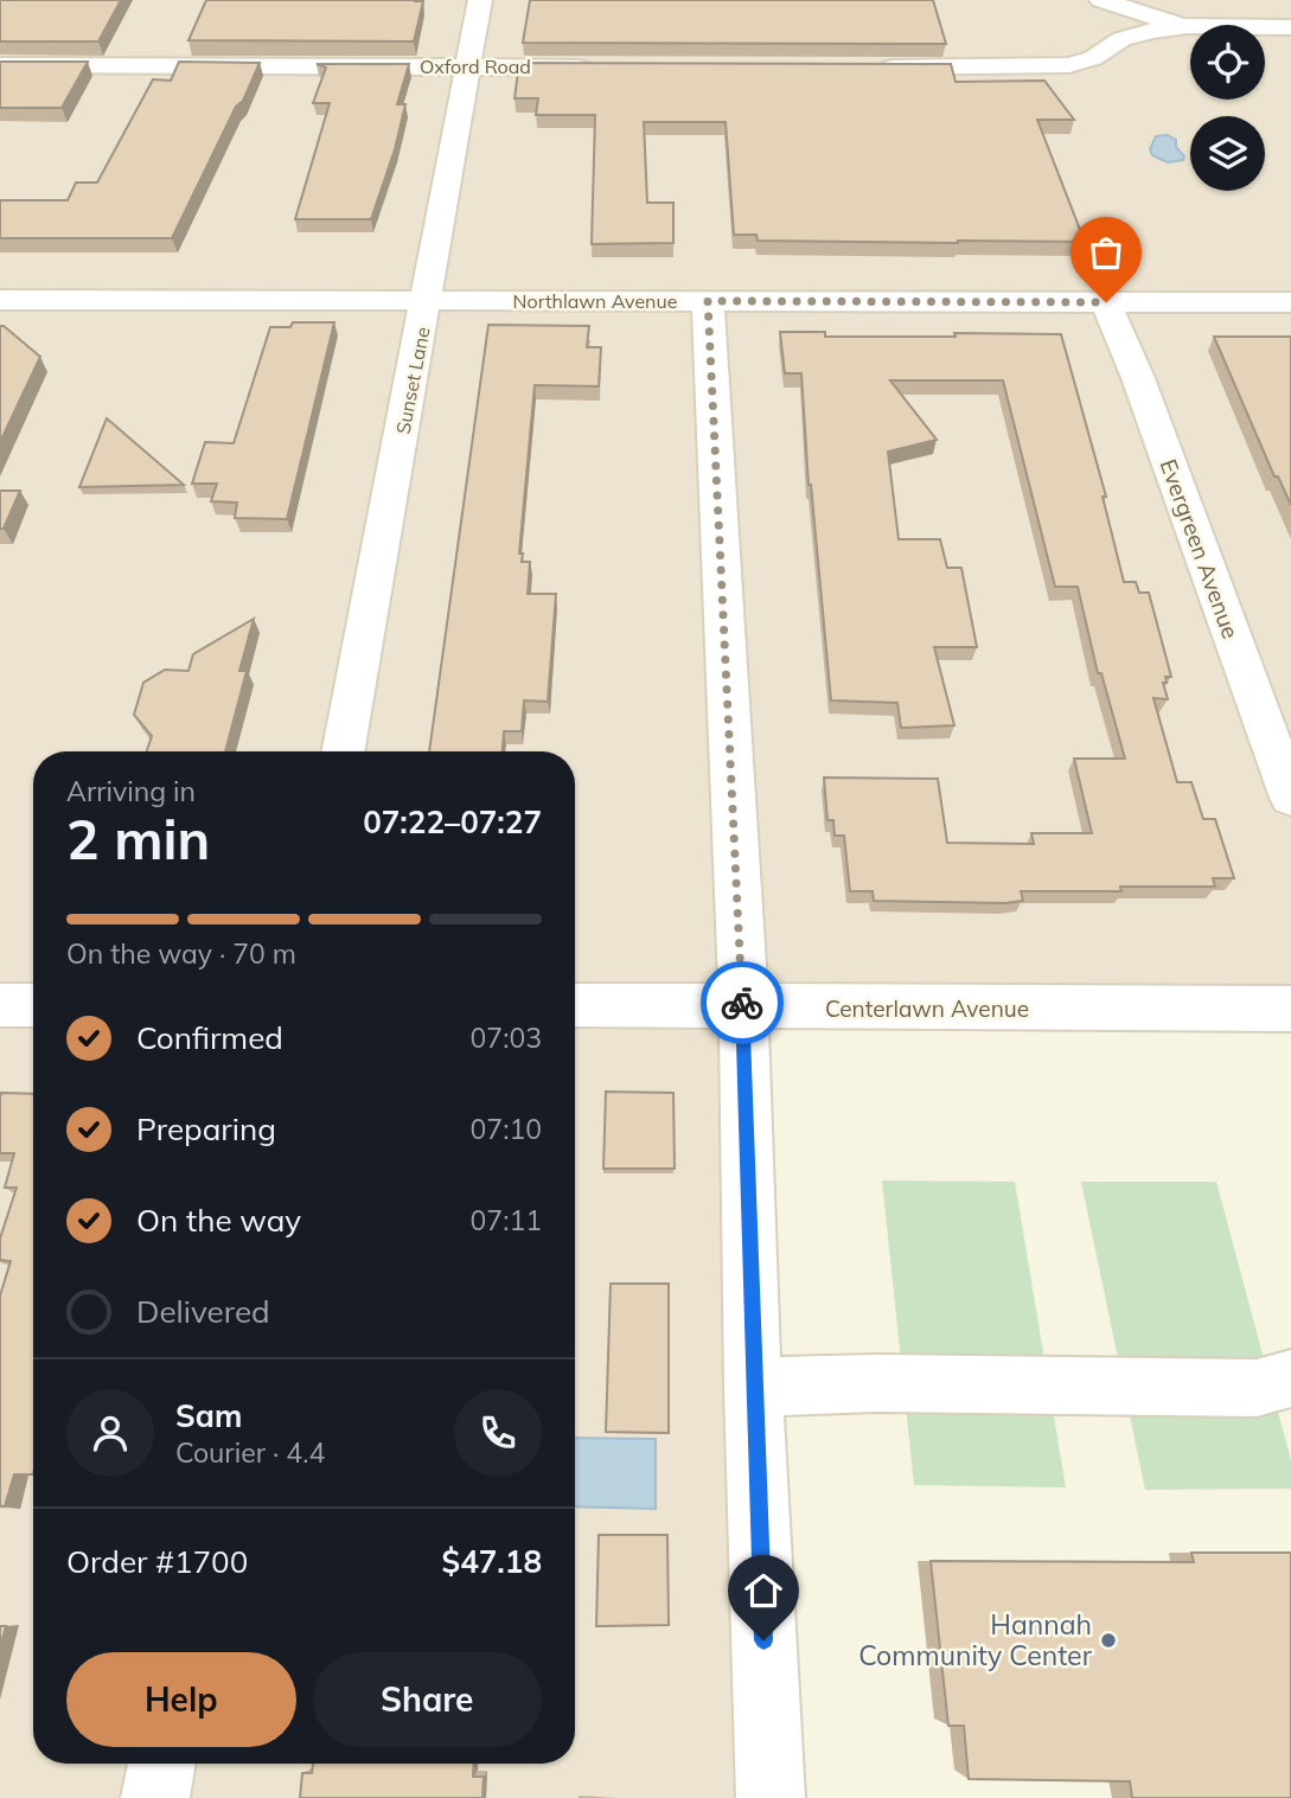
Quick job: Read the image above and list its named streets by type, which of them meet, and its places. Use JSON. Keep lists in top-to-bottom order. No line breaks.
{"streets":{"street":["Oxford Road","Northlawn Avenue","Sunset Lane","Evergreen Avenue","Centerlawn Avenue"]},"crossings":[["Oxford Road","Sunset Lane"],["Northlawn Avenue","Sunset Lane"],["Northlawn Avenue","Evergreen Avenue"]],"places":["Hannah Community Center"],"page":{"heading":["2 min","Arriving in","07:22–07:27"],"panel":["Sam","Courier · 4.4","Order #1700","$47.18"],"bar":"On the way · 70 m","list":[["Confirmed","07:03"],["Preparing","07:10"],["On the way","07:11"],"Delivered"],"buttons":["Help","Share"]}}
